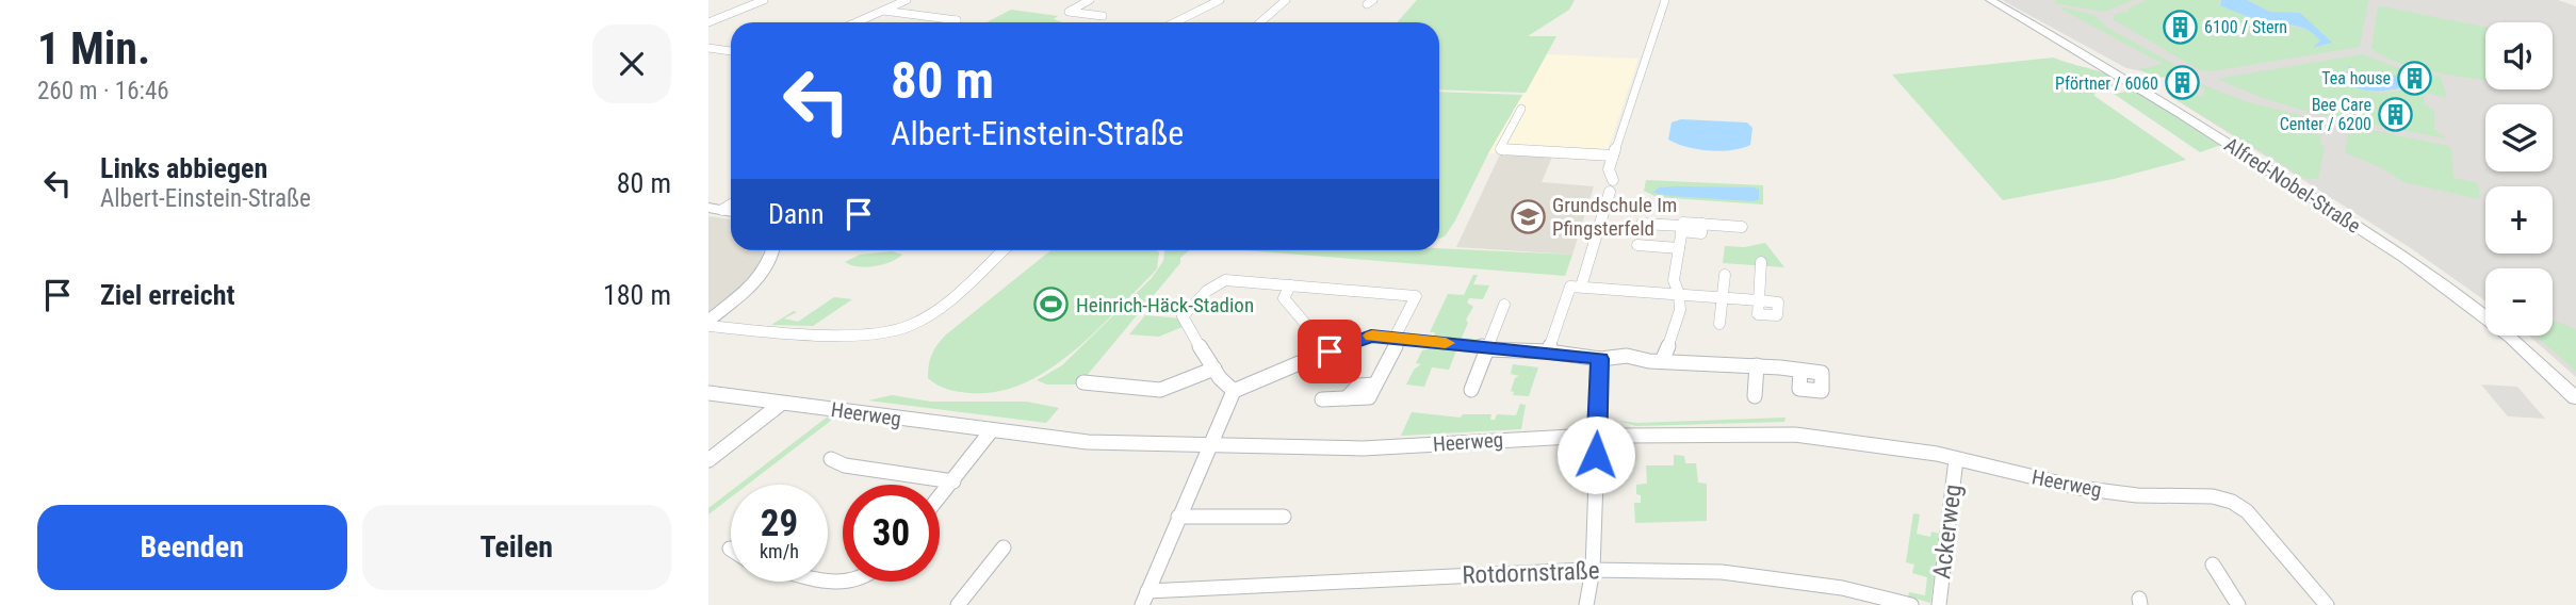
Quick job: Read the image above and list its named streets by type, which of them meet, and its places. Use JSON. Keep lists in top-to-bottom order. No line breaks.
{"streets":{"street":["Alfred-Nobel-Straße","Heerweg","Ackerweg","Rotdornstraße"]},"crossings":[["Heerweg","Ackerweg"]],"places":{"building":["6100 / Stern","Tea house","Pförtner / 6060","Bee Care Center / 6200"],"school or university":["Grundschule Im Pfingsterfeld"],"sports":["Heinrich-Häck-Stadion"]},"page":{"heading":["1 Min.","260 m · 16:46"],"map_buttons":["+","−"],"turn":["80 m","Albert-Einstein-Straße"],"list":[{"name":"Links abbiegen","note":"Albert-Einstein-Straße","value":"80 m"},{"name":"Ziel erreicht","value":"180 m"}],"then":"Dann","speed":"29 km/h","limit":"30","buttons":["Beenden","Teilen"]}}
